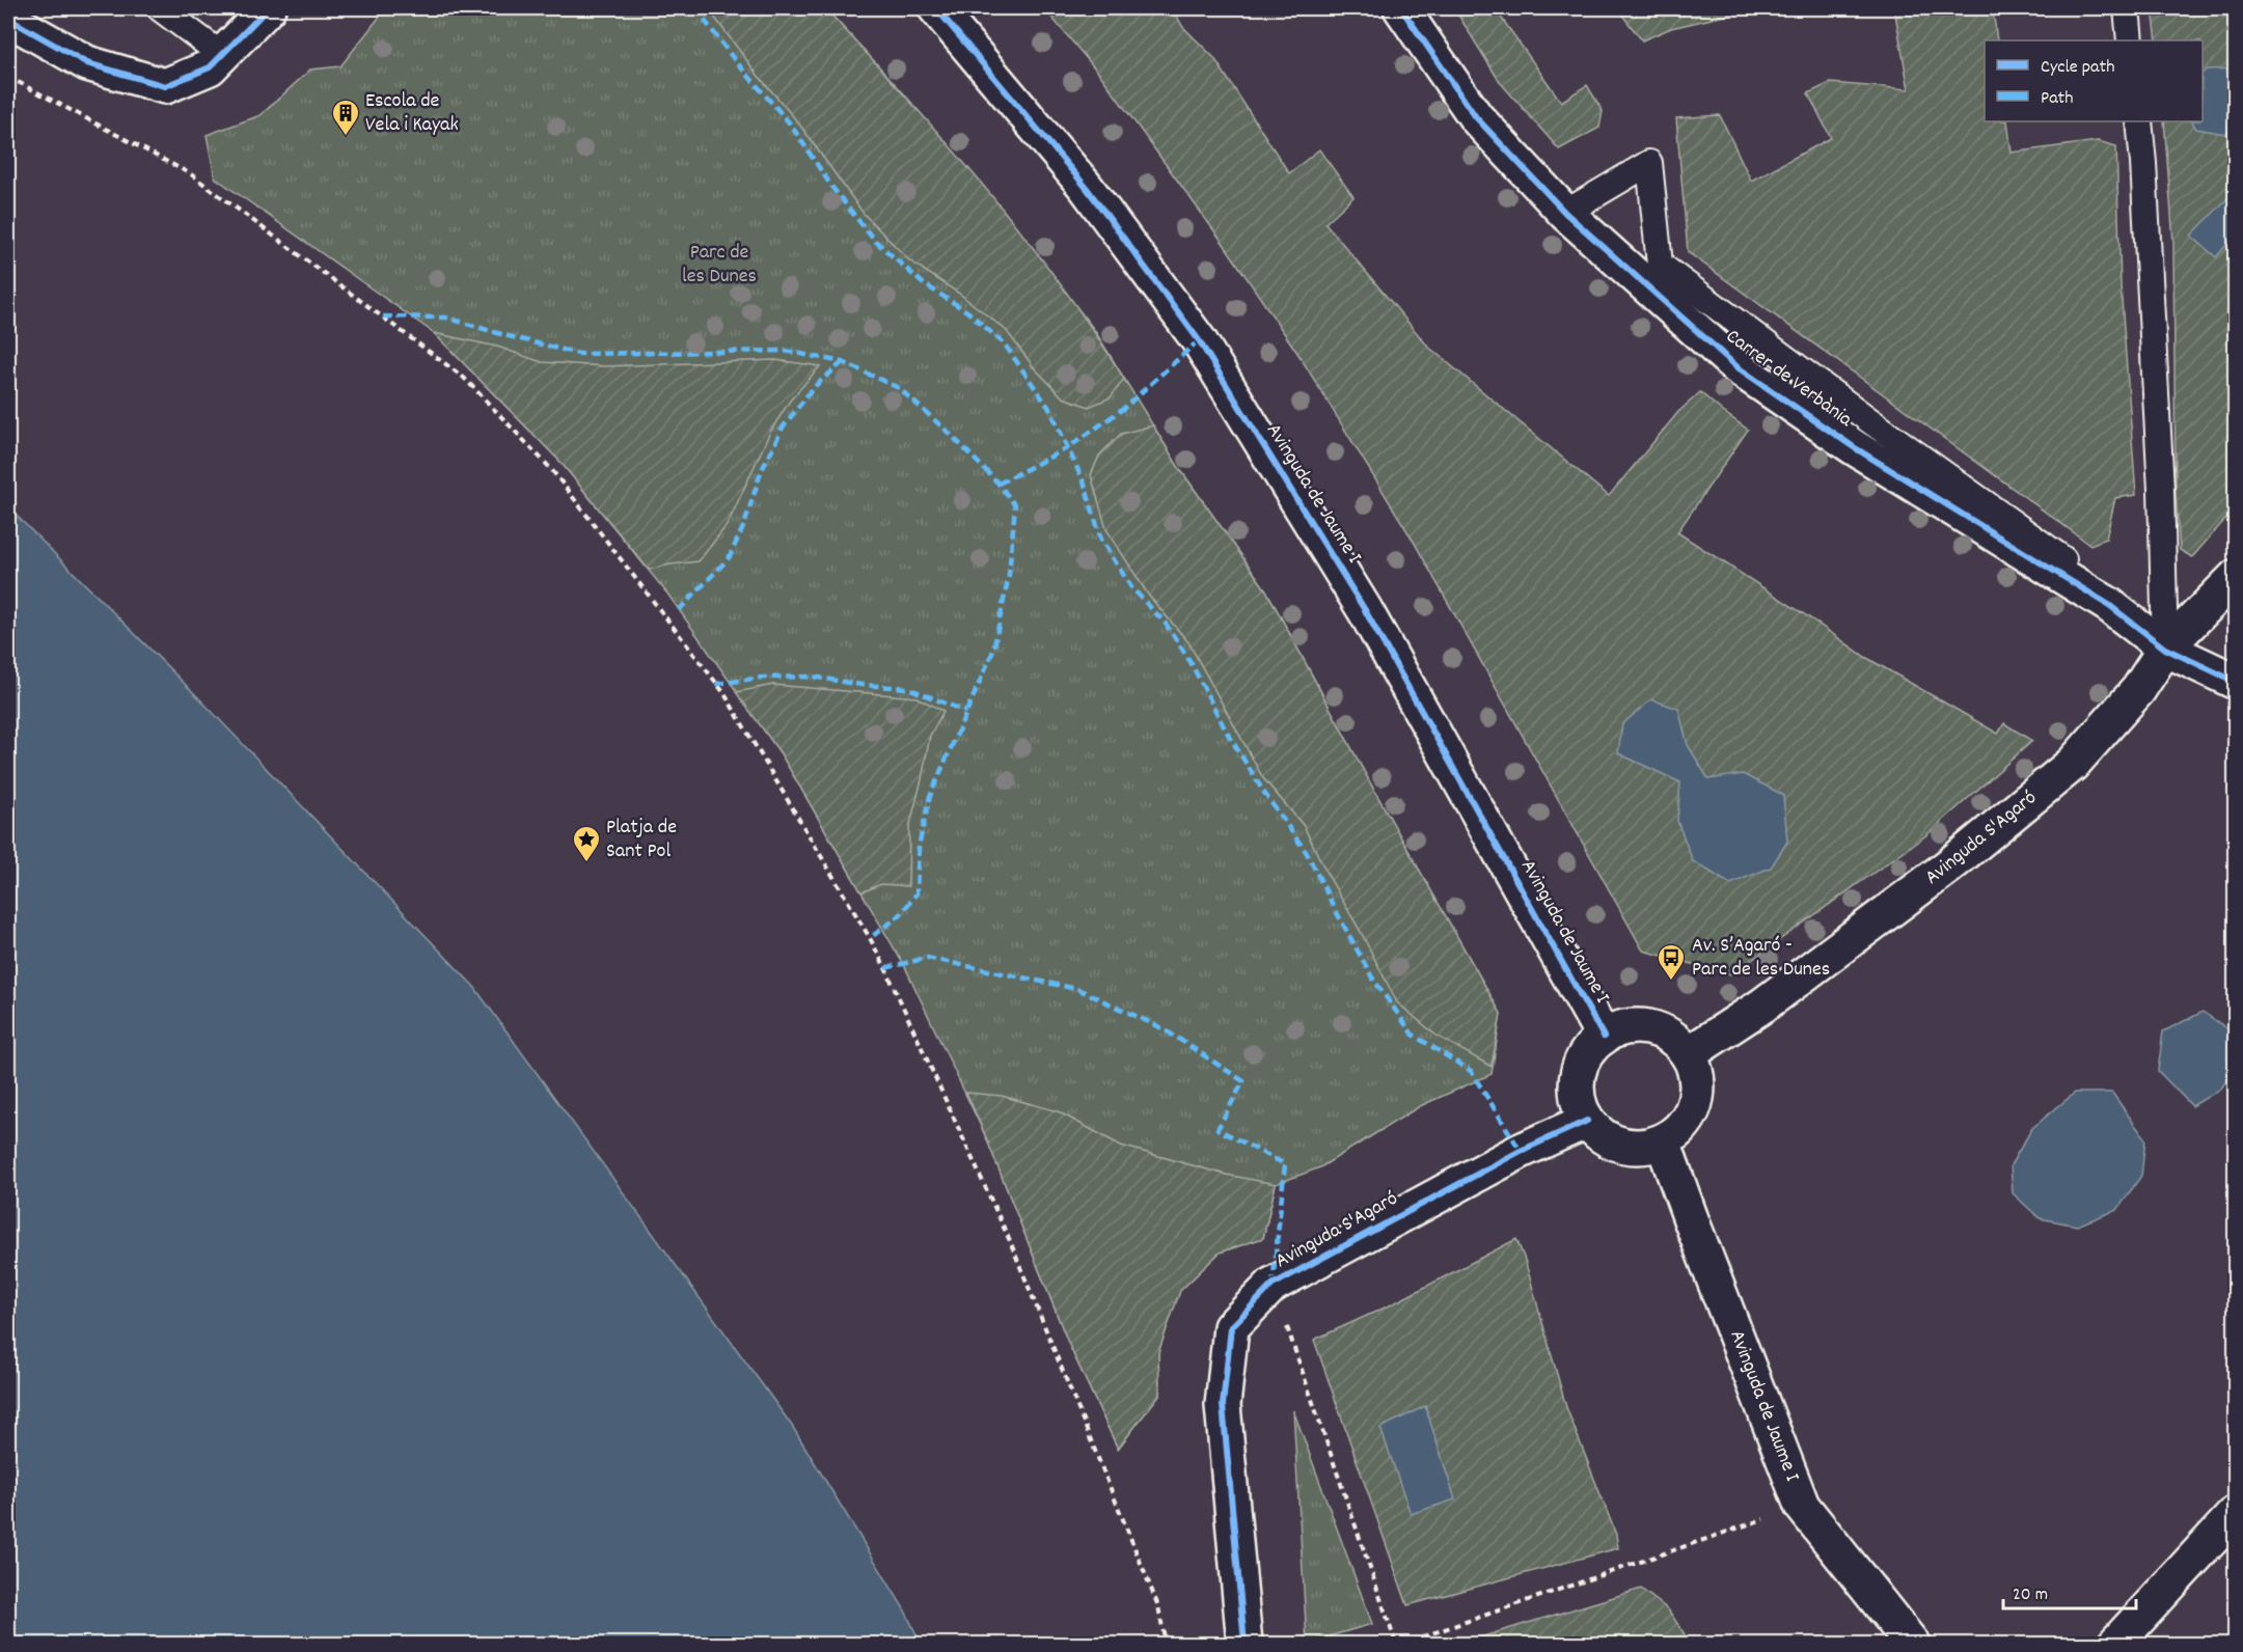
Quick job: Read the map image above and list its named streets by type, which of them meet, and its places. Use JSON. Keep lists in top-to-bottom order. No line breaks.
{"streets":{"street":["Carrer de Verbània","Avinguda de Jaume I","Avinguda S'Agaró"]},"crossings":[["Carrer de Verbània","Avinguda S'Agaró"],["Avinguda de Jaume I","Avinguda S'Agaró"]],"parks":["Parc de les Dunes"],"places":{"building":["Escola de Vela i Kayak"],"place":["Platja de Sant Pol"],"bus stop":["Av. S’Agaró - Parc de les Dunes"]},"legend":["Cycle path","Path"],"scale_bar":"20 m"}
